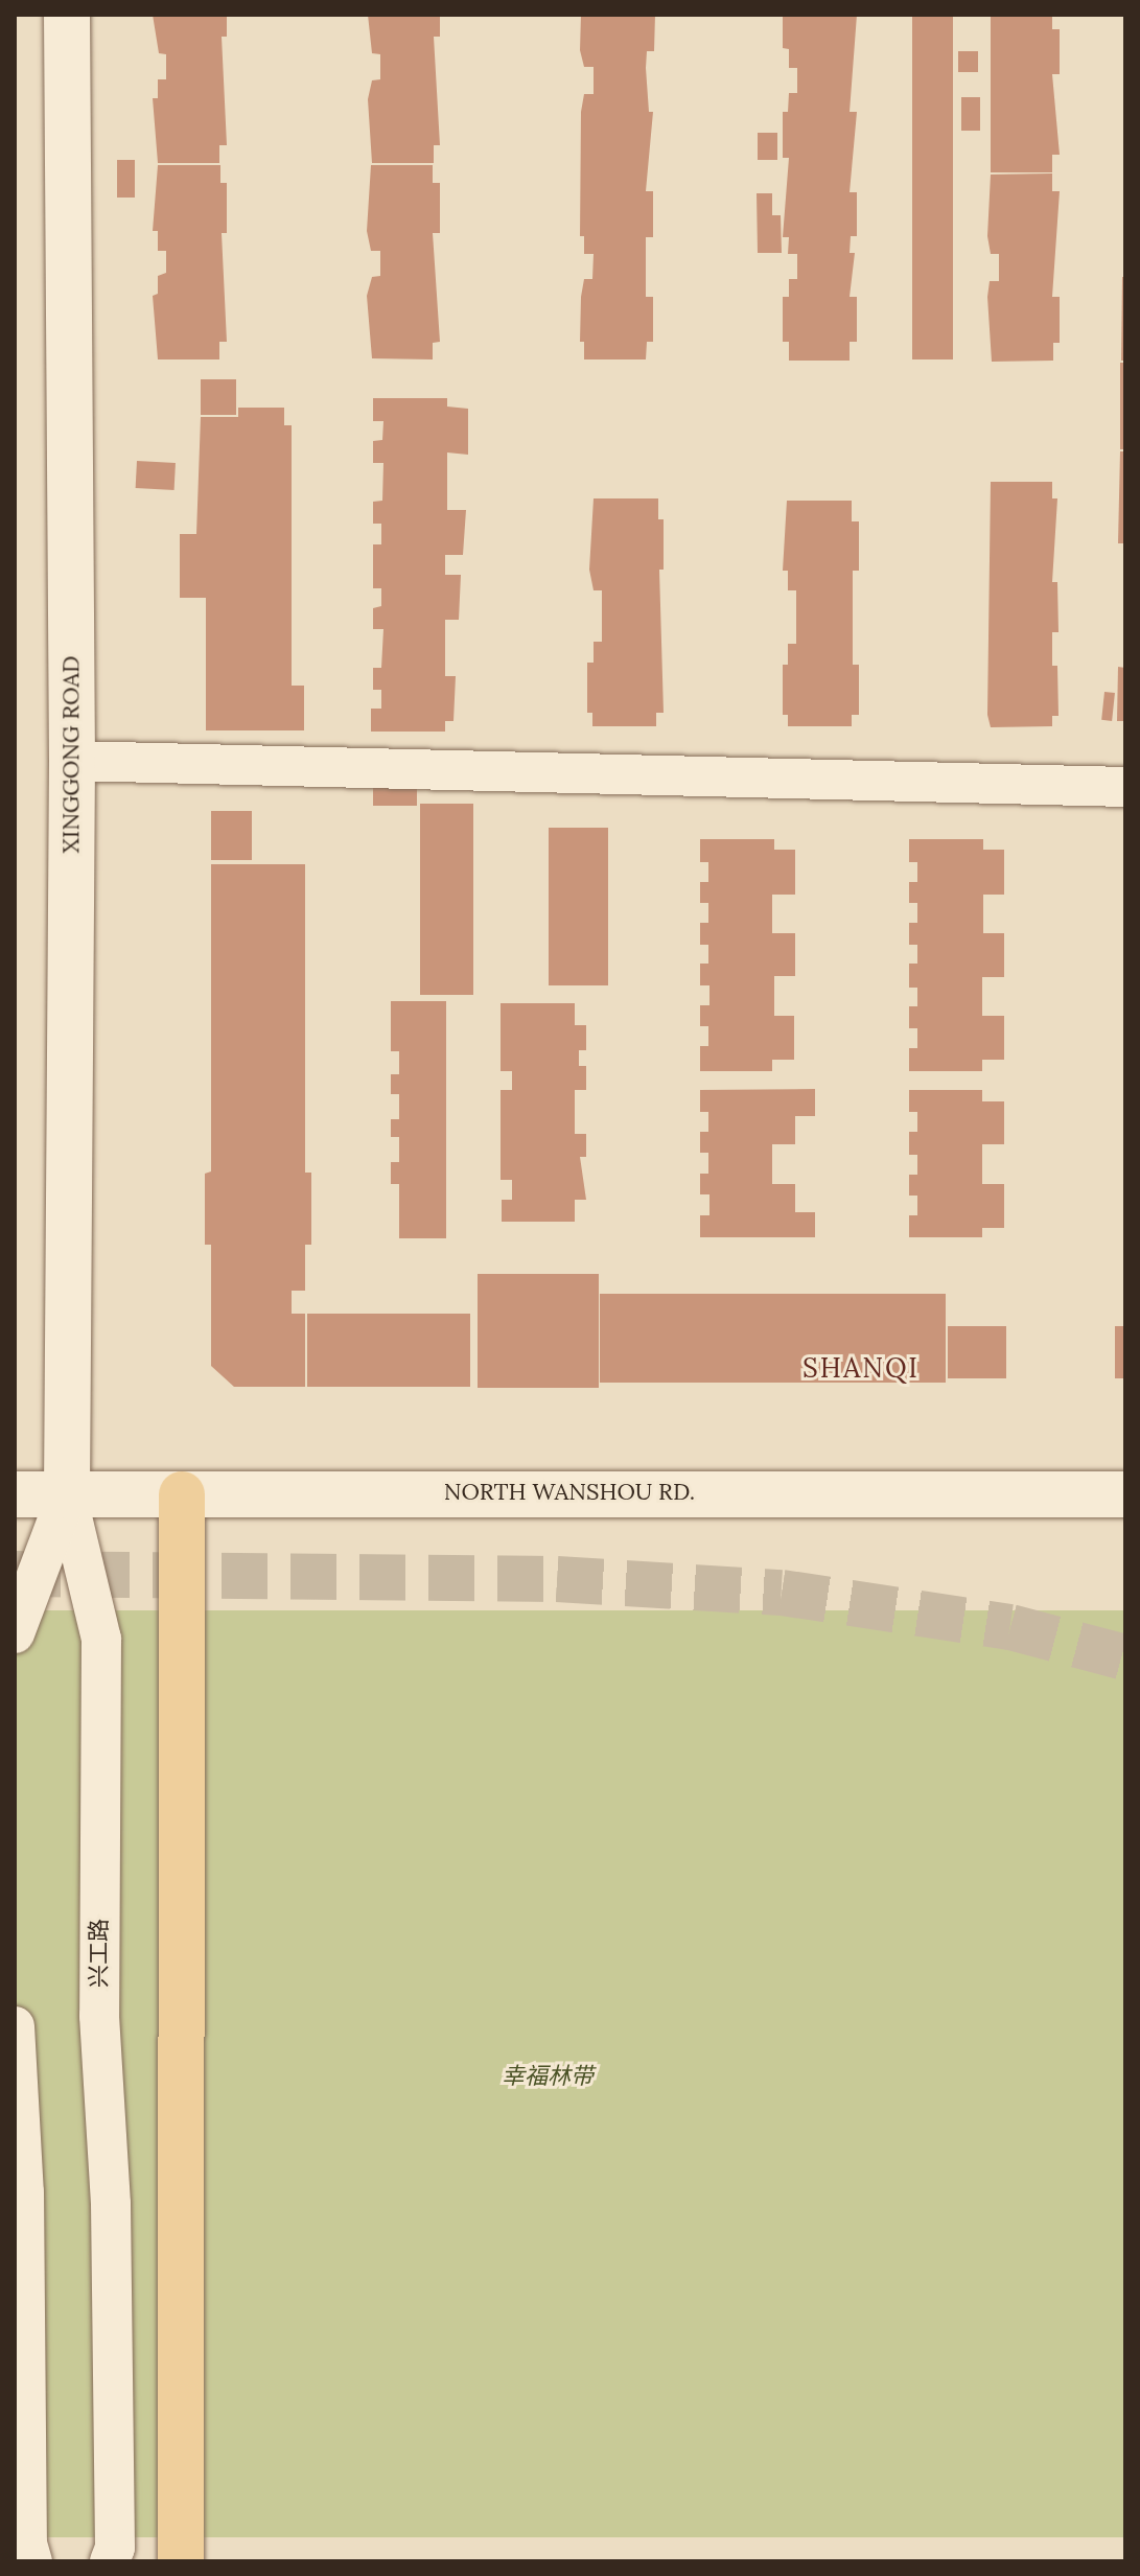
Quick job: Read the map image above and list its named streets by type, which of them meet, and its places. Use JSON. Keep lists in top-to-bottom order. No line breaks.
{"streets":{"street":["XINGGONG ROAD","NORTH WANSHOU RD.","兴工路"]},"crossings":[["XINGGONG ROAD","NORTH WANSHOU RD."],["XINGGONG ROAD","兴工路"],["NORTH WANSHOU RD.","兴工路"]],"districts":["SHANQI"],"parks":["幸福林带"]}
